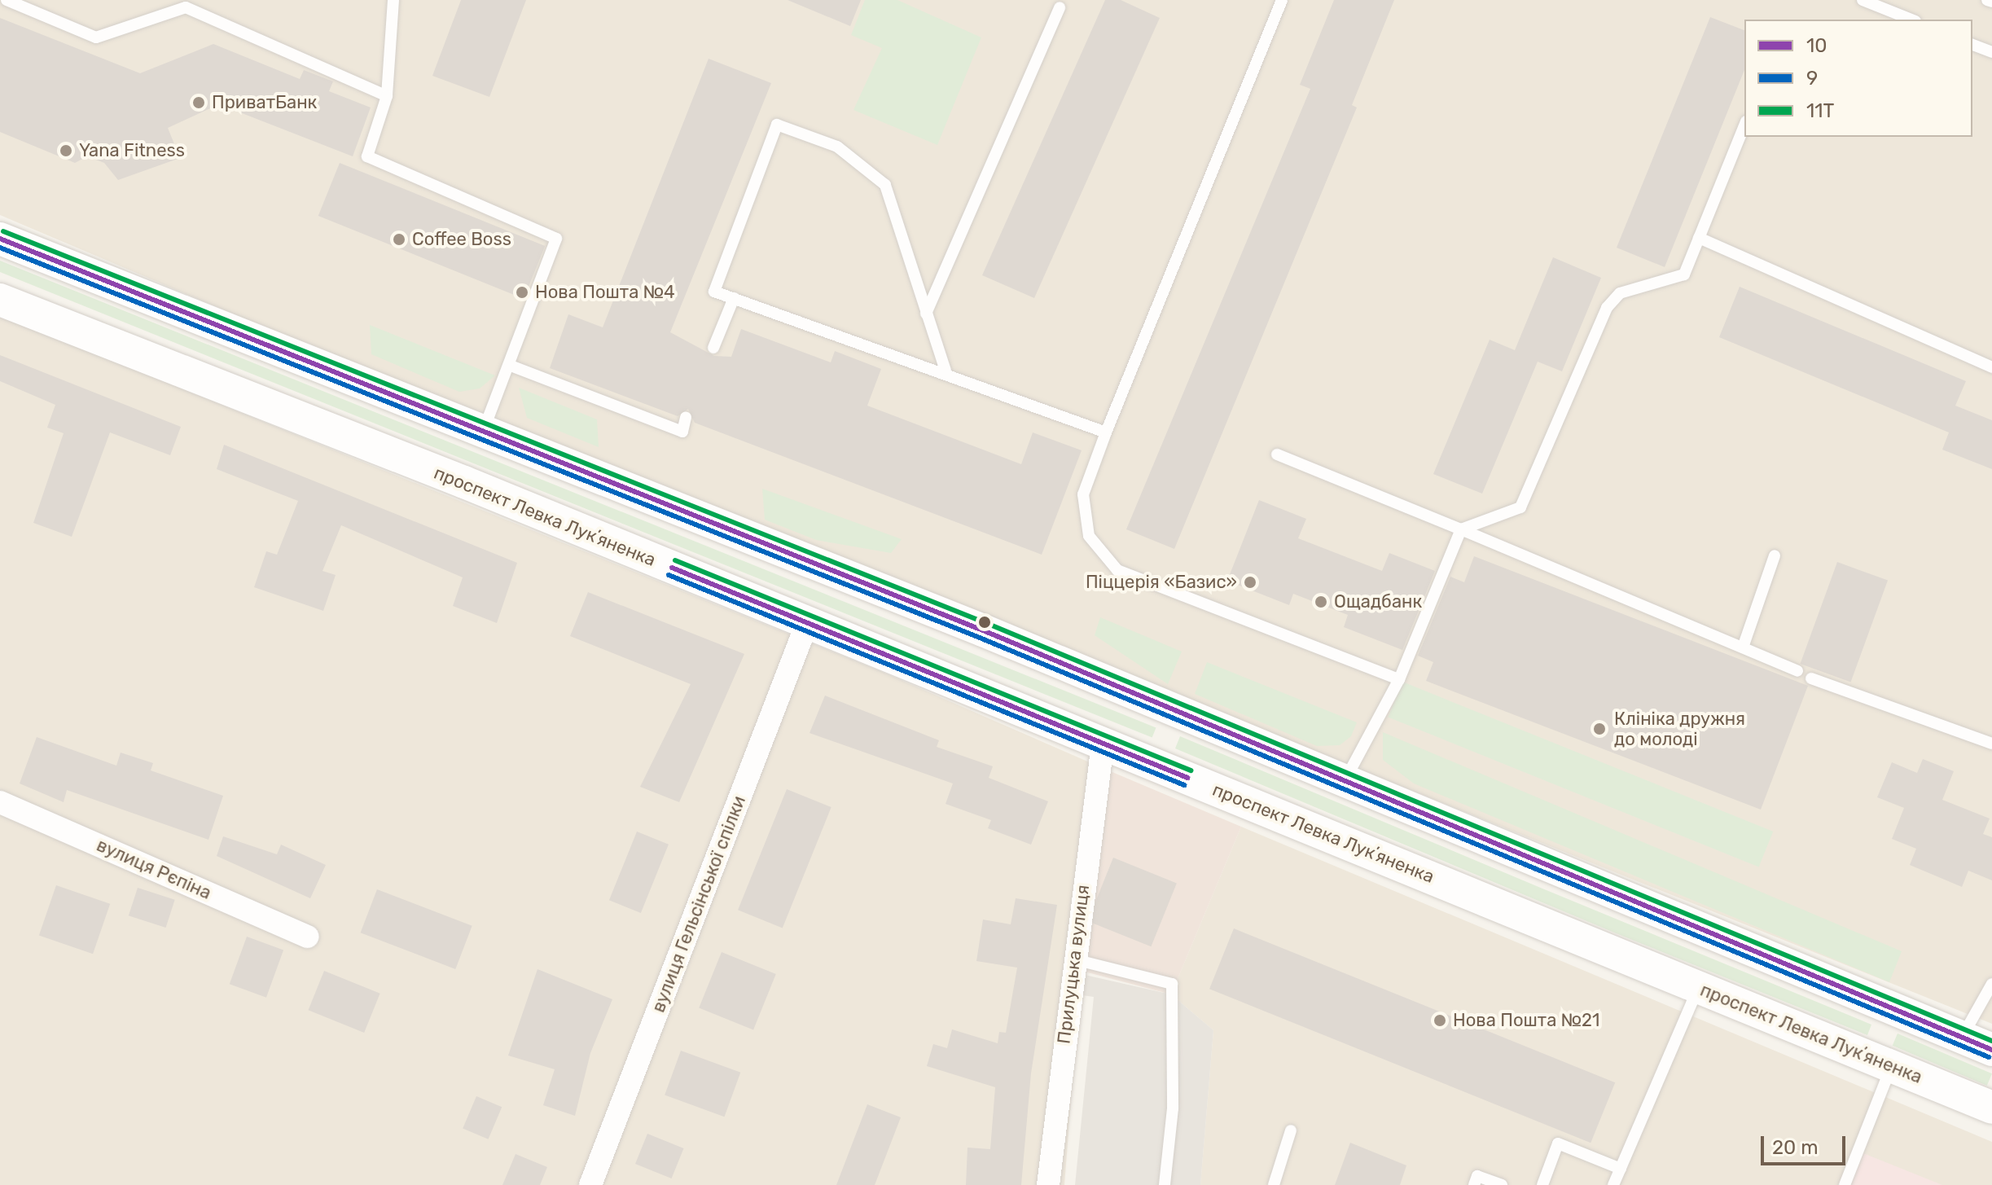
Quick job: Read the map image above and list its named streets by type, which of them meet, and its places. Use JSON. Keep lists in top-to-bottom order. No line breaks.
{"streets":{"main road":["проспект Левка Лукʼяненка"],"street":["вулиця Рєпіна","вулиця Гельсінської спілки","Прилуцька вулиця"]},"crossings":[["проспект Левка Лукʼяненка","вулиця Гельсінської спілки"],["проспект Левка Лукʼяненка","Прилуцька вулиця"]],"places":["ПриватБанк","Yana Fitness","Coffee Boss","Нова Пошта №4","Піццерія «Базис»","Ощадбанк","Клініка дружня до молоді","Нова Пошта №21"],"lines":["transit line 11Т","transit line 10","transit line 9"],"legend":["10","9","11Т"],"scale_bar":"20 m"}
